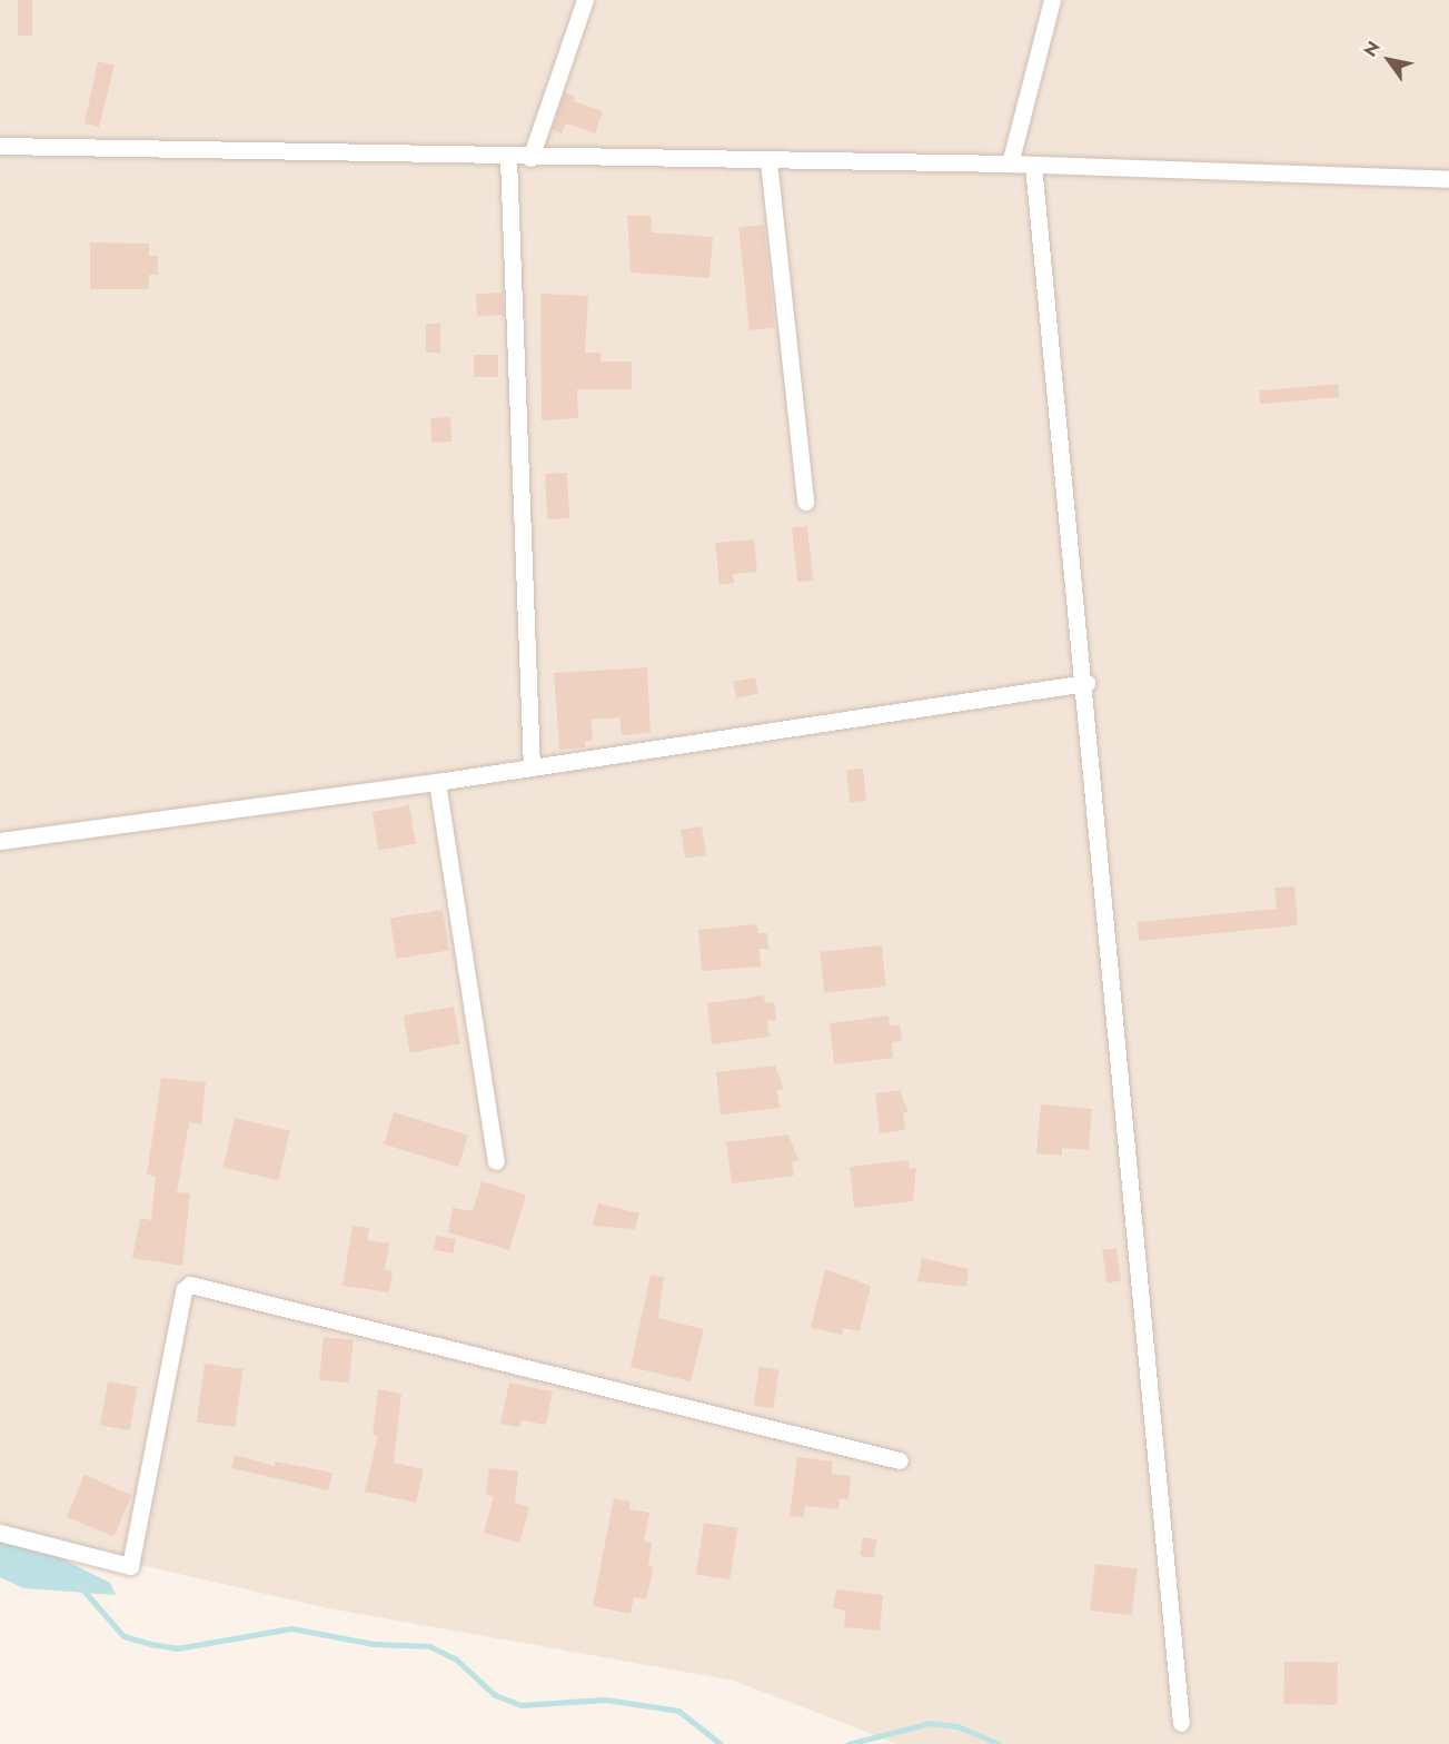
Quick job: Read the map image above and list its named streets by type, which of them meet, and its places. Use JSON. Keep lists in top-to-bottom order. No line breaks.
{"north":"top left"}
